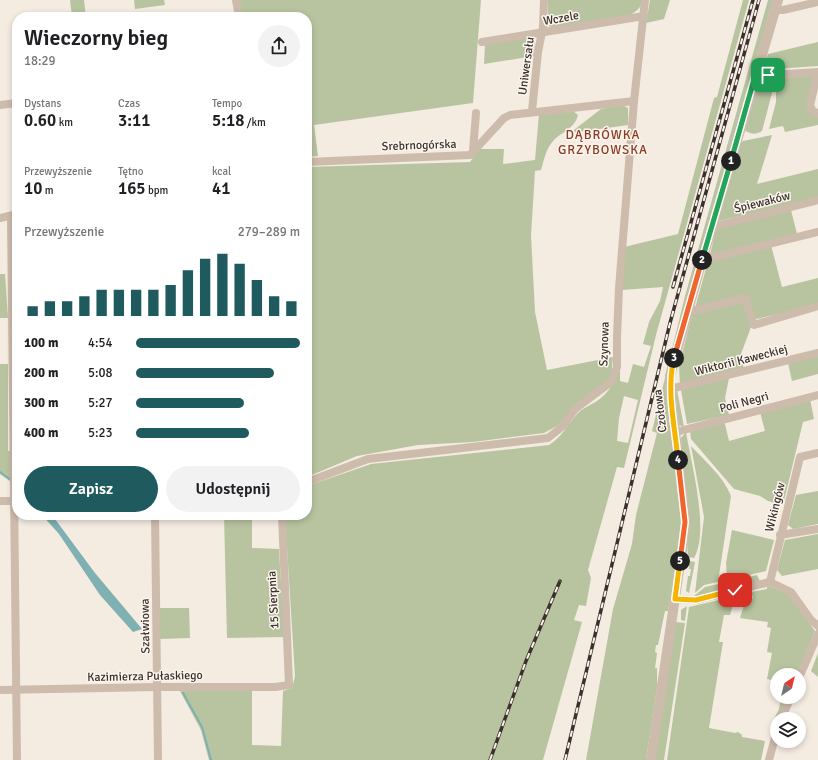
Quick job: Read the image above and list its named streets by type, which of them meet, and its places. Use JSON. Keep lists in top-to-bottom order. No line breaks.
{"streets":{"street":["Wczele","Uniwersału","Srebrnogórska","Śpiewaków","Szynowa","Wiktorii Kaweckiej","Poli Negri","Czołowa","Wikingów","15 Sierpnia","Szałwiowa","Kazimierza Pułaskiego"]},"crossings":[["Wczele","Uniwersału"],["Wczele","Szynowa"],["Uniwersału","Srebrnogórska"],["Srebrnogórska","Szynowa"],["Śpiewaków","Czołowa"],["Wiktorii Kaweckiej","Czołowa"],["Poli Negri","Czołowa"],["15 Sierpnia","Kazimierza Pułaskiego"],["Szałwiowa","Kazimierza Pułaskiego"]],"districts":["DĄBRÓWKA GRZYBOWSKA"],"north":"top right","page":{"heading":["Wieczorny bieg","18:29"],"stats":[["Dystans","0.60 km"],["Czas","3:11"],["Tempo","5:18 /km"],["Przewyższenie","10 m"],["Tętno","165 bpm"],["kcal","41"]],"pins":["1","2","3","4","5"],"chart":["Przewyższenie","279–289 m"],"list":[{"name":"100 m","note":"4:54"},{"name":"200 m","note":"5:08"},{"name":"300 m","note":"5:27"},{"name":"400 m","note":"5:23"}],"buttons":["Zapisz","Udostępnij"]}}
